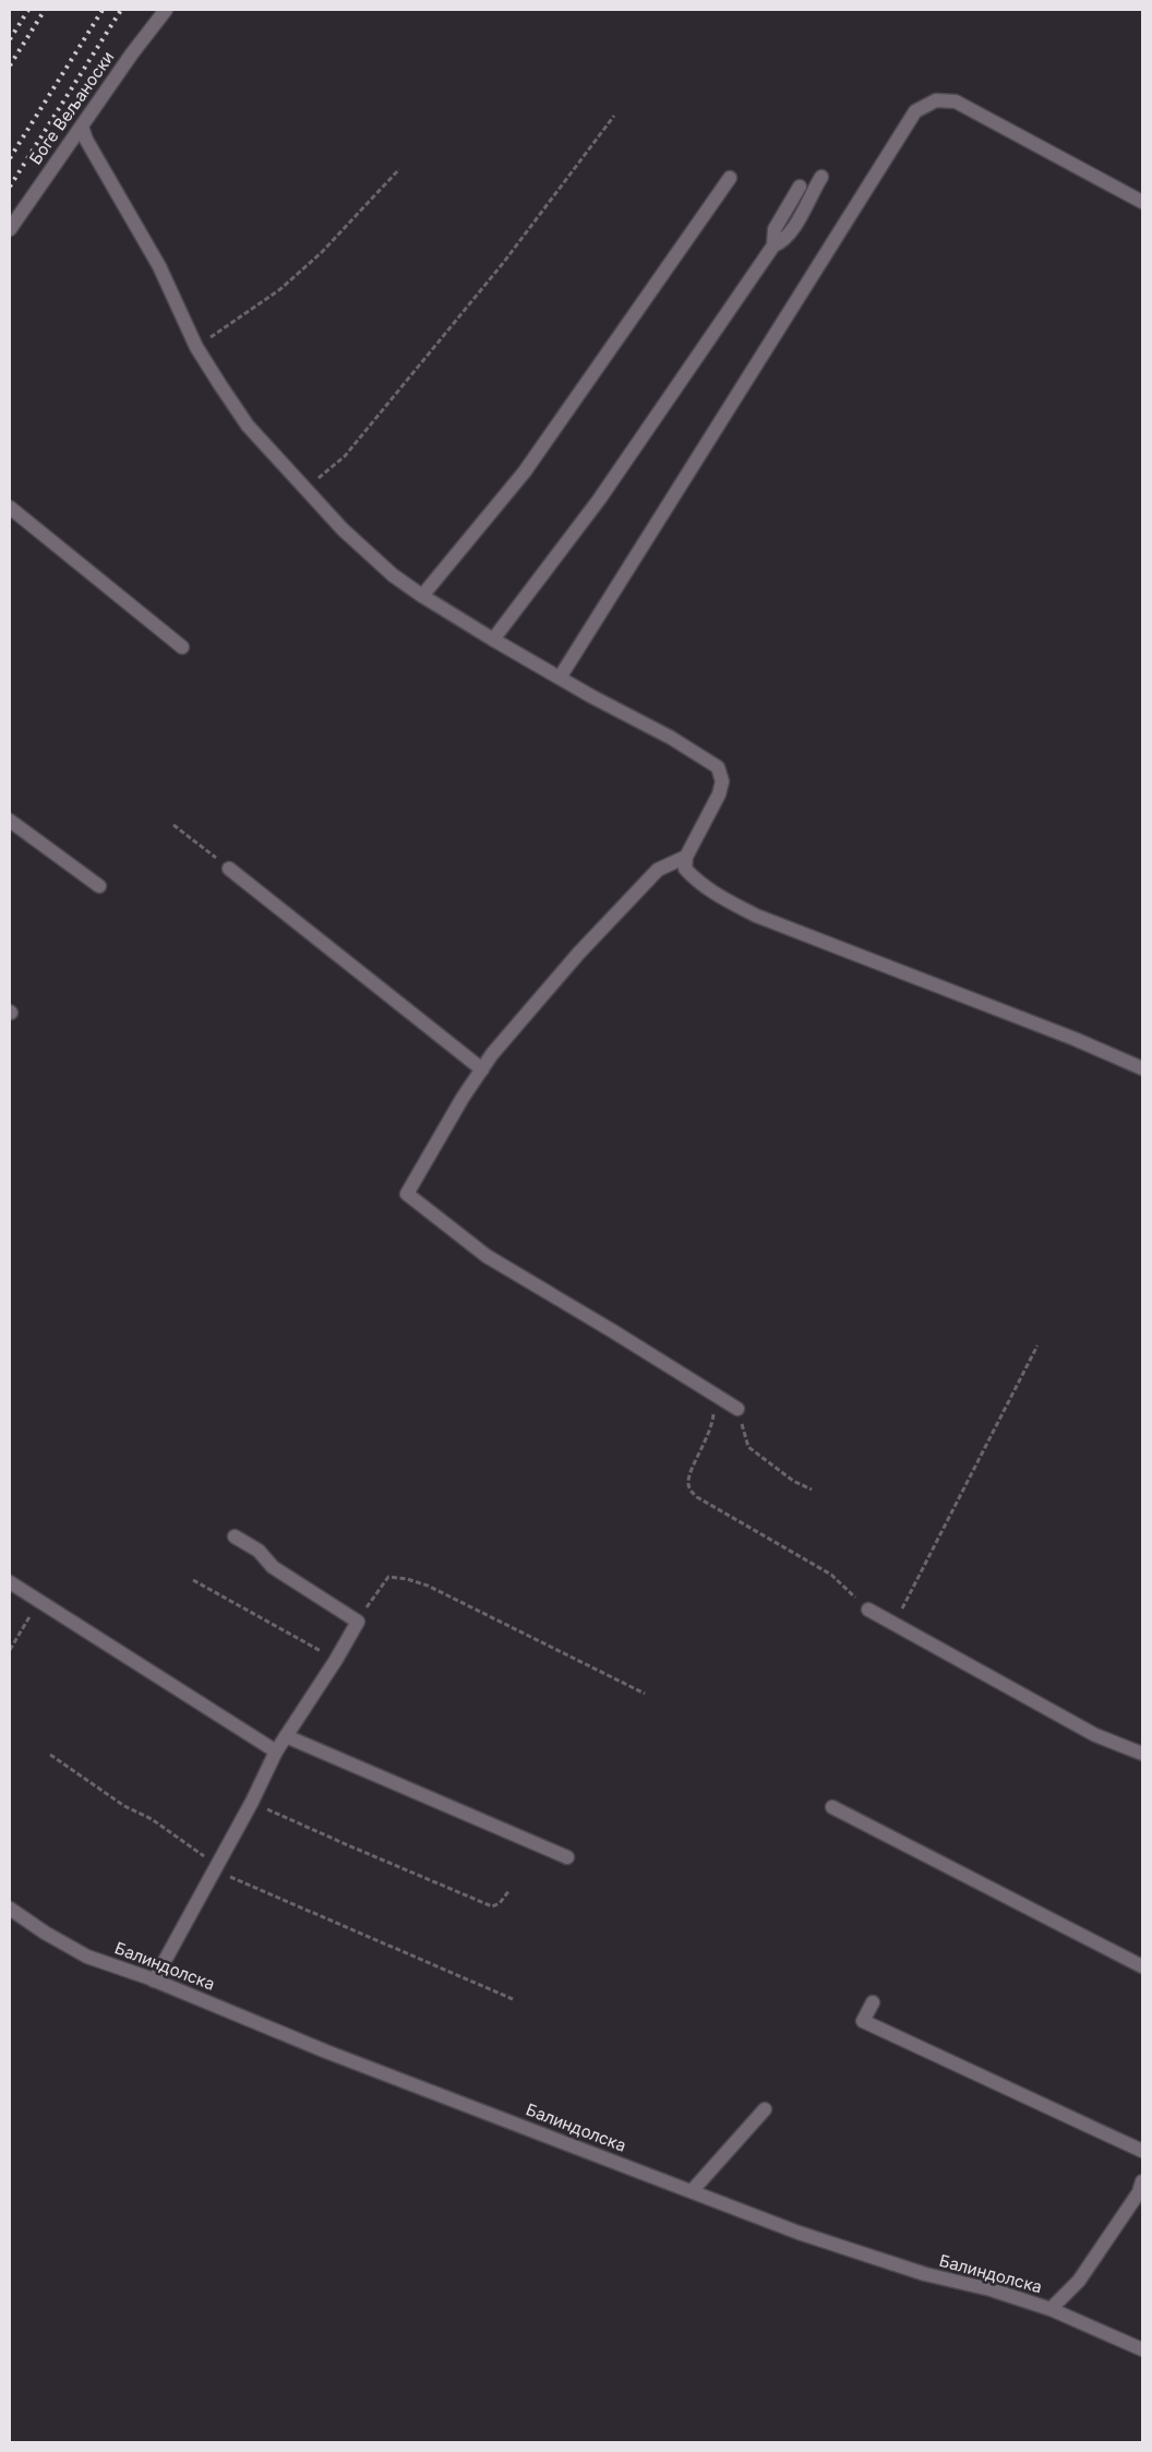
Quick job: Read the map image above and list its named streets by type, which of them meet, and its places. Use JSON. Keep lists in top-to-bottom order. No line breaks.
{"streets":{"street":["Боге Вељаноски","Балиндолска"]}}
